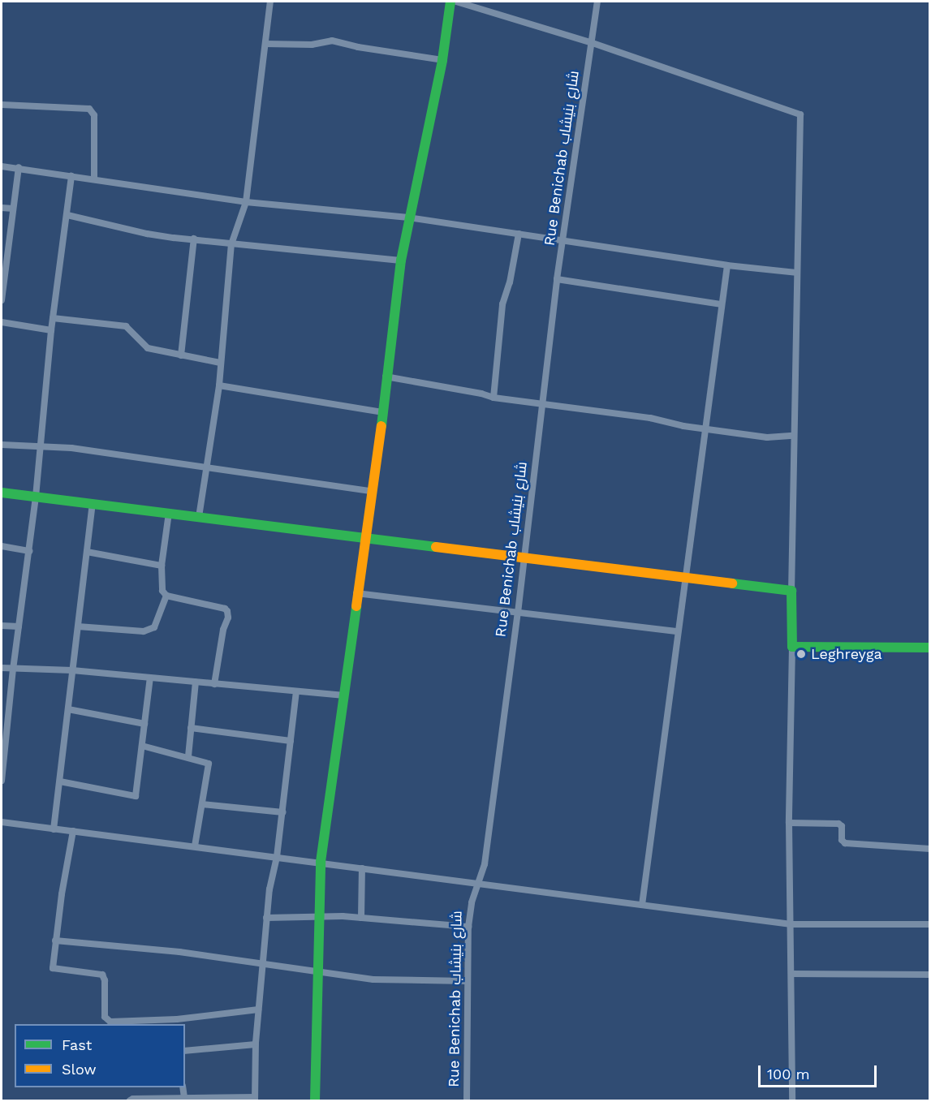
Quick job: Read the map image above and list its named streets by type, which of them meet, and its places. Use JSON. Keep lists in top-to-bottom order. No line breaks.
{"streets":{"street":["Rue Benichab شارع بنيشاب"]},"places":["Leghreyga"],"legend":["Fast","Slow"],"scale_bar":"100 m"}
